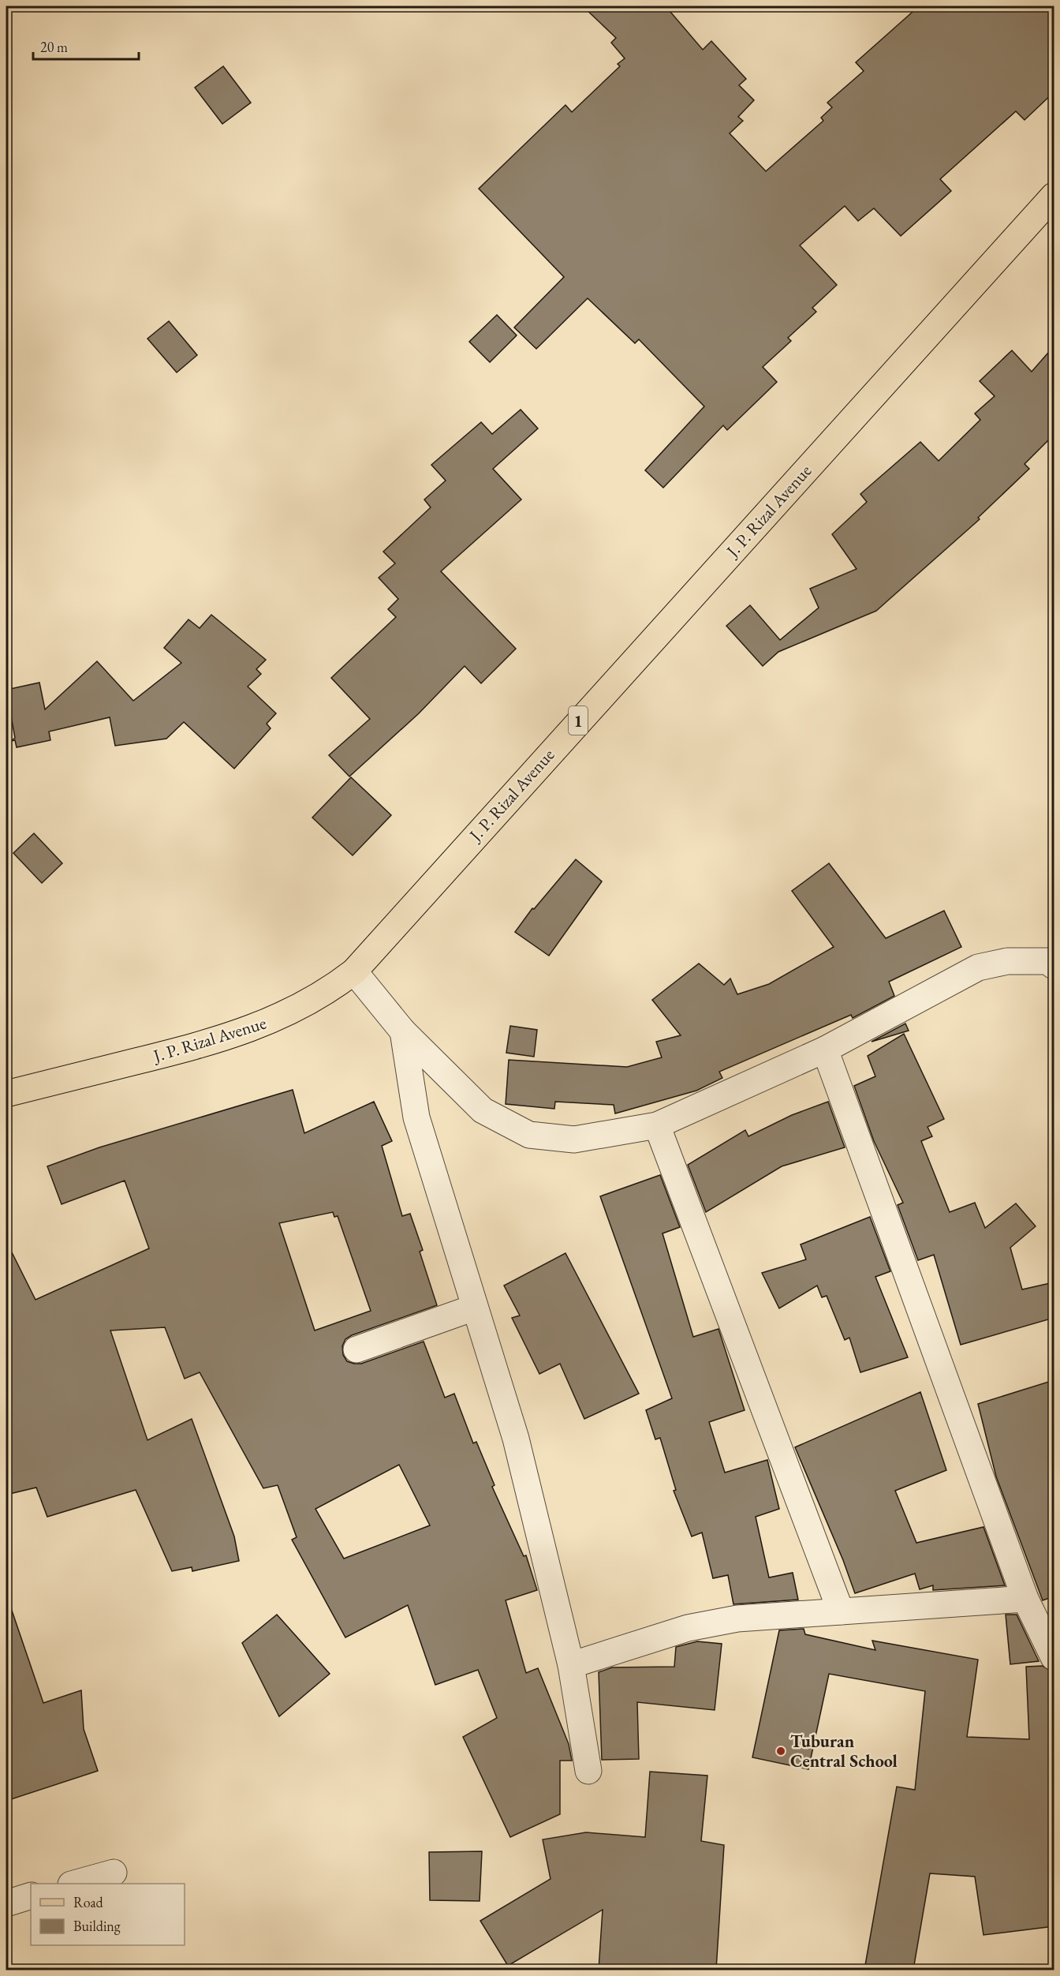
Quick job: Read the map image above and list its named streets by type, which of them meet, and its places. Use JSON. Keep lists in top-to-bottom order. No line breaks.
{"streets":{"main road":["J. P. Rizal Avenue","1"]},"places":["Tuburan Central School"],"legend":["Road","Building"],"scale_bar":"20 m"}
